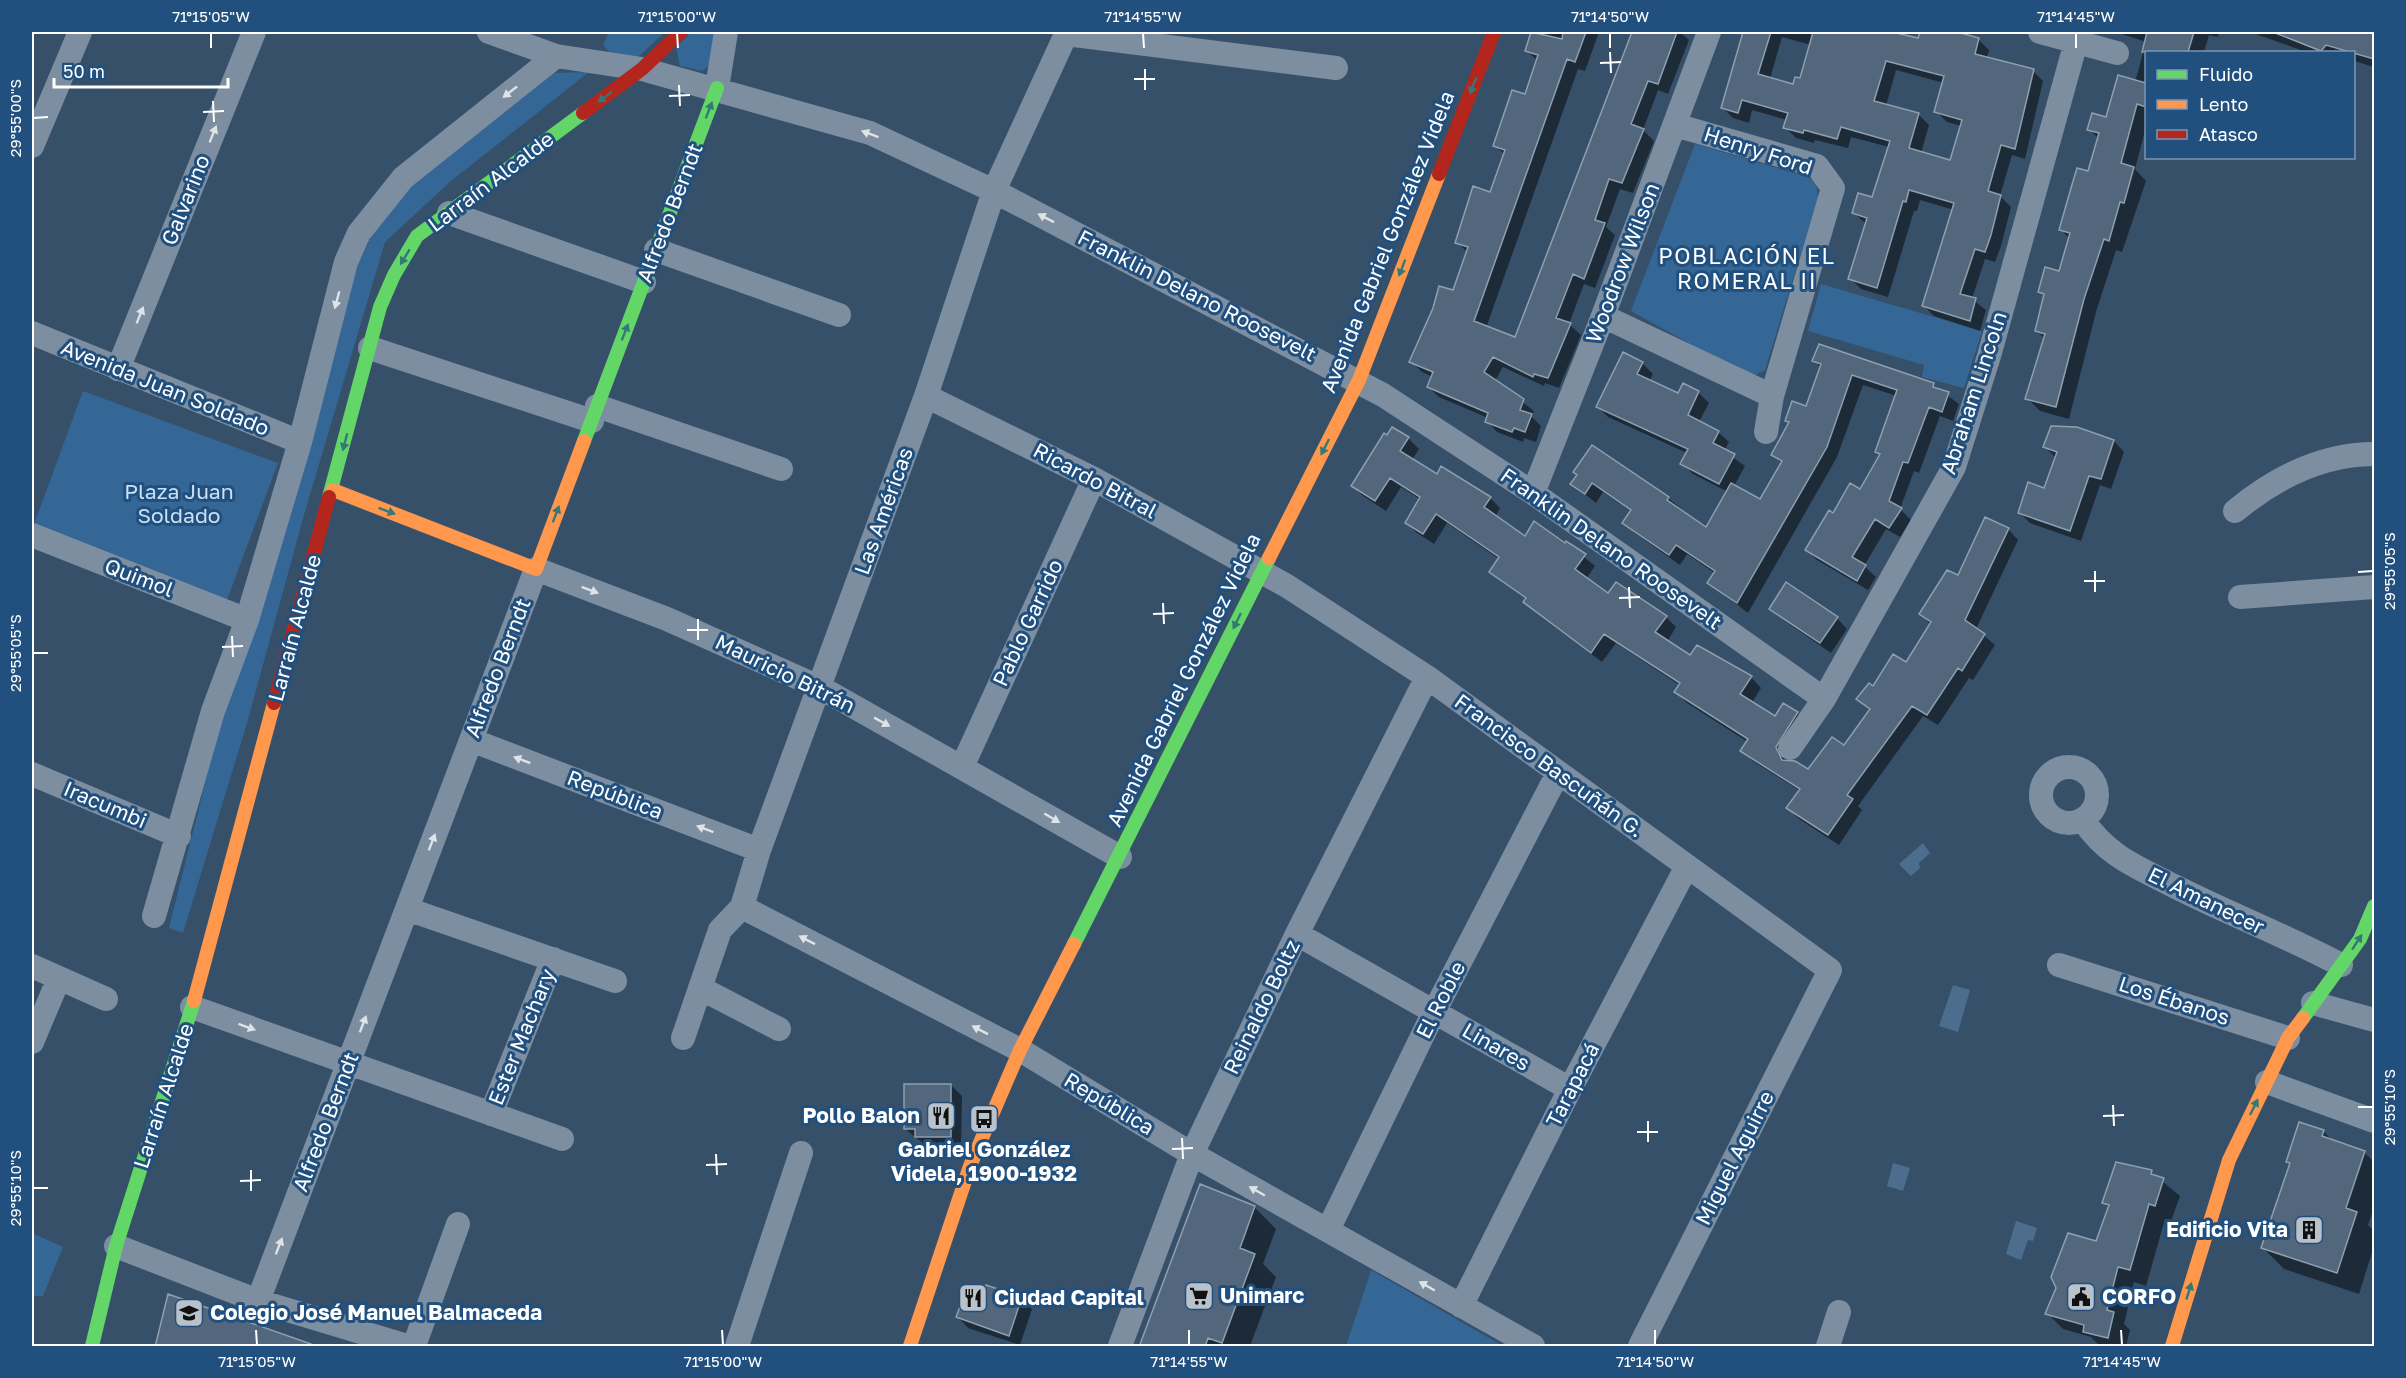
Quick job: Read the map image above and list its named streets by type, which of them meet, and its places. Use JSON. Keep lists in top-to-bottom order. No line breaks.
{"streets":{"street":["Henry Ford","Larraín Alcalde","Galvarino","Alfredo Berndt","Avenida Gabriel González Videla","Woodrow Wilson","Franklin Delano Roosevelt","Avenida Juan Soldado","Abraham Lincoln","Ricardo Bitral","Las Américas","Quimol","Pablo Garrido","Mauricio Bitrán","Francisco Bascuñán G.","República","Iracumbi","El Amanecer","El Roble","Los Ébanos","Reinaldo Boltz","Ester Machary","Linares","Tarapacá","Miguel Aguirre"]},"crossings":[["Henry Ford","Woodrow Wilson"],["Larraín Alcalde","Franklin Delano Roosevelt"],["Larraín Alcalde","Mauricio Bitrán"],["Larraín Alcalde","Ester Machary"],["Galvarino","Avenida Juan Soldado"],["Alfredo Berndt","Franklin Delano Roosevelt"],["Alfredo Berndt","Mauricio Bitrán"],["Alfredo Berndt","República"],["Alfredo Berndt","Ester Machary"],["Avenida Gabriel González Videla","Franklin Delano Roosevelt"],["Avenida Gabriel González Videla","Ricardo Bitral"],["Avenida Gabriel González Videla","Mauricio Bitrán"],["Avenida Gabriel González Videla","Francisco Bascuñán G."],["Avenida Gabriel González Videla","República"],["Woodrow Wilson","Franklin Delano Roosevelt"],["Franklin Delano Roosevelt","Abraham Lincoln"],["Franklin Delano Roosevelt","Las Américas"],["Ricardo Bitral","Las Américas"],["Ricardo Bitral","Pablo Garrido"],["Ricardo Bitral","Francisco Bascuñán G."],["Las Américas","Mauricio Bitrán"],["Las Américas","República"],["Pablo Garrido","Mauricio Bitrán"],["Francisco Bascuñán G.","El Roble"],["Francisco Bascuñán G.","Reinaldo Boltz"],["Francisco Bascuñán G.","Tarapacá"],["Francisco Bascuñán G.","Miguel Aguirre"],["República","El Roble"],["República","Reinaldo Boltz"],["República","Tarapacá"],["El Roble","Linares"],["Reinaldo Boltz","Linares"],["Linares","Tarapacá"]],"one_way":["Alfredo Berndt","Avenida Gabriel González Videla","Mauricio Bitrán","República"],"districts":["POBLACIÓN EL ROMERAL II"],"parks":["Plaza Juan Soldado"],"places":{"restaurant":["Pollo Balon","Ciudad Capital"],"bus stop":["Gabriel González Videla, 1900-1932"],"building":["Edificio Vita"],"supermarket":["Unimarc"],"public building":["CORFO"],"school or university":["Colegio José Manuel Balmaceda"]},"legend":["Fluido","Lento","Atasco"],"scale_bar":"50 m","coordinates":["71°15'05\"W","71°15'00\"W","71°14'55\"W","71°14'50\"W","71°14'45\"W","29°55'00\"S","29°55'05\"S","29°55'10\"S"]}
